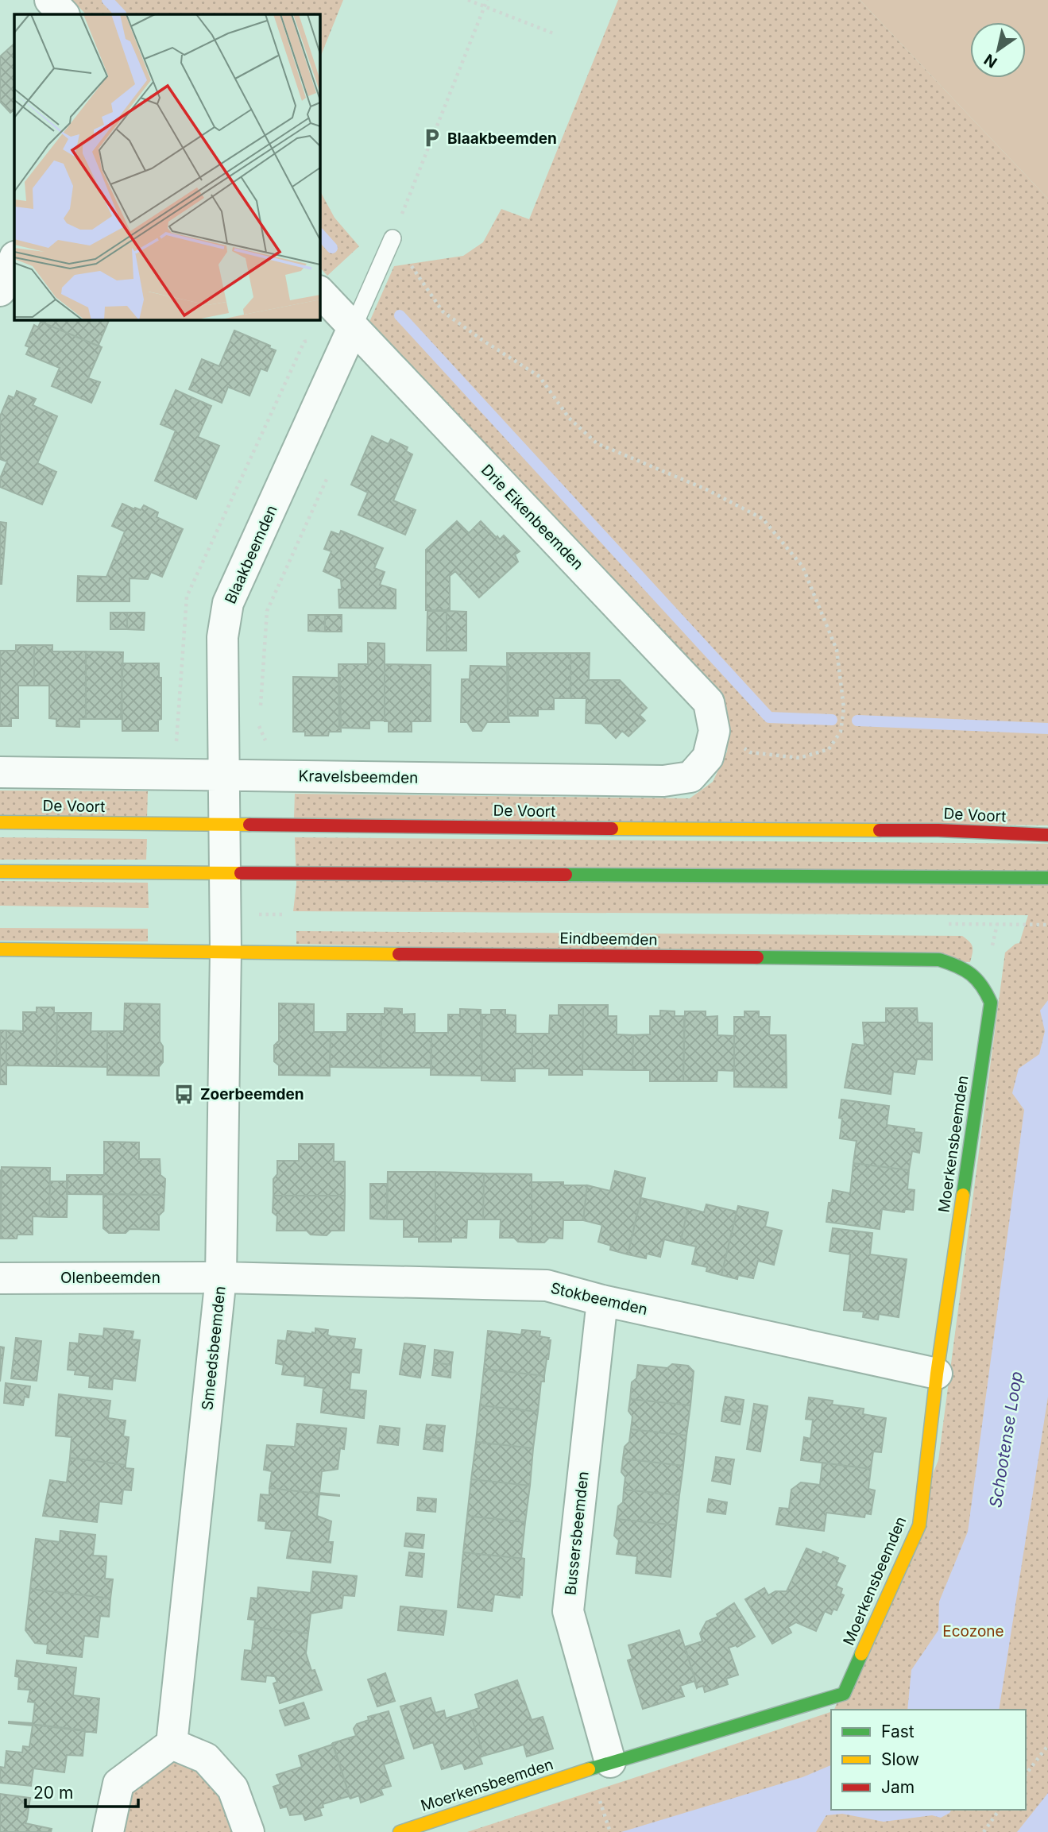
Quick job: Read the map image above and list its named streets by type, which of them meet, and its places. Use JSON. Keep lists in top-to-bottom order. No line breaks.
{"streets":{"street":["Drie Eikenbeemden","Blaakbeemden","Kravelsbeemden","De Voort","Eindbeemden","Moerkensbeemden","Olenbeemden","Stokbeemden","Smeedsbeemden","Bussersbeemden"]},"crossings":[["Drie Eikenbeemden","Blaakbeemden"],["Drie Eikenbeemden","Kravelsbeemden"],["Blaakbeemden","Kravelsbeemden"],["Blaakbeemden","De Voort"],["Blaakbeemden","Eindbeemden"],["Blaakbeemden","Smeedsbeemden"],["Eindbeemden","Moerkensbeemden"],["Eindbeemden","Smeedsbeemden"],["Moerkensbeemden","Stokbeemden"],["Moerkensbeemden","Bussersbeemden"],["Olenbeemden","Stokbeemden"],["Olenbeemden","Smeedsbeemden"],["Stokbeemden","Smeedsbeemden"],["Stokbeemden","Bussersbeemden"]],"water":["Schootense Loop"],"parks":["Ecozone"],"places":{"parking":["Blaakbeemden"],"bus stop":["Zoerbeemden"]},"legend":["Fast","Slow","Jam"],"scale_bar":"20 m","north":"bottom left"}
